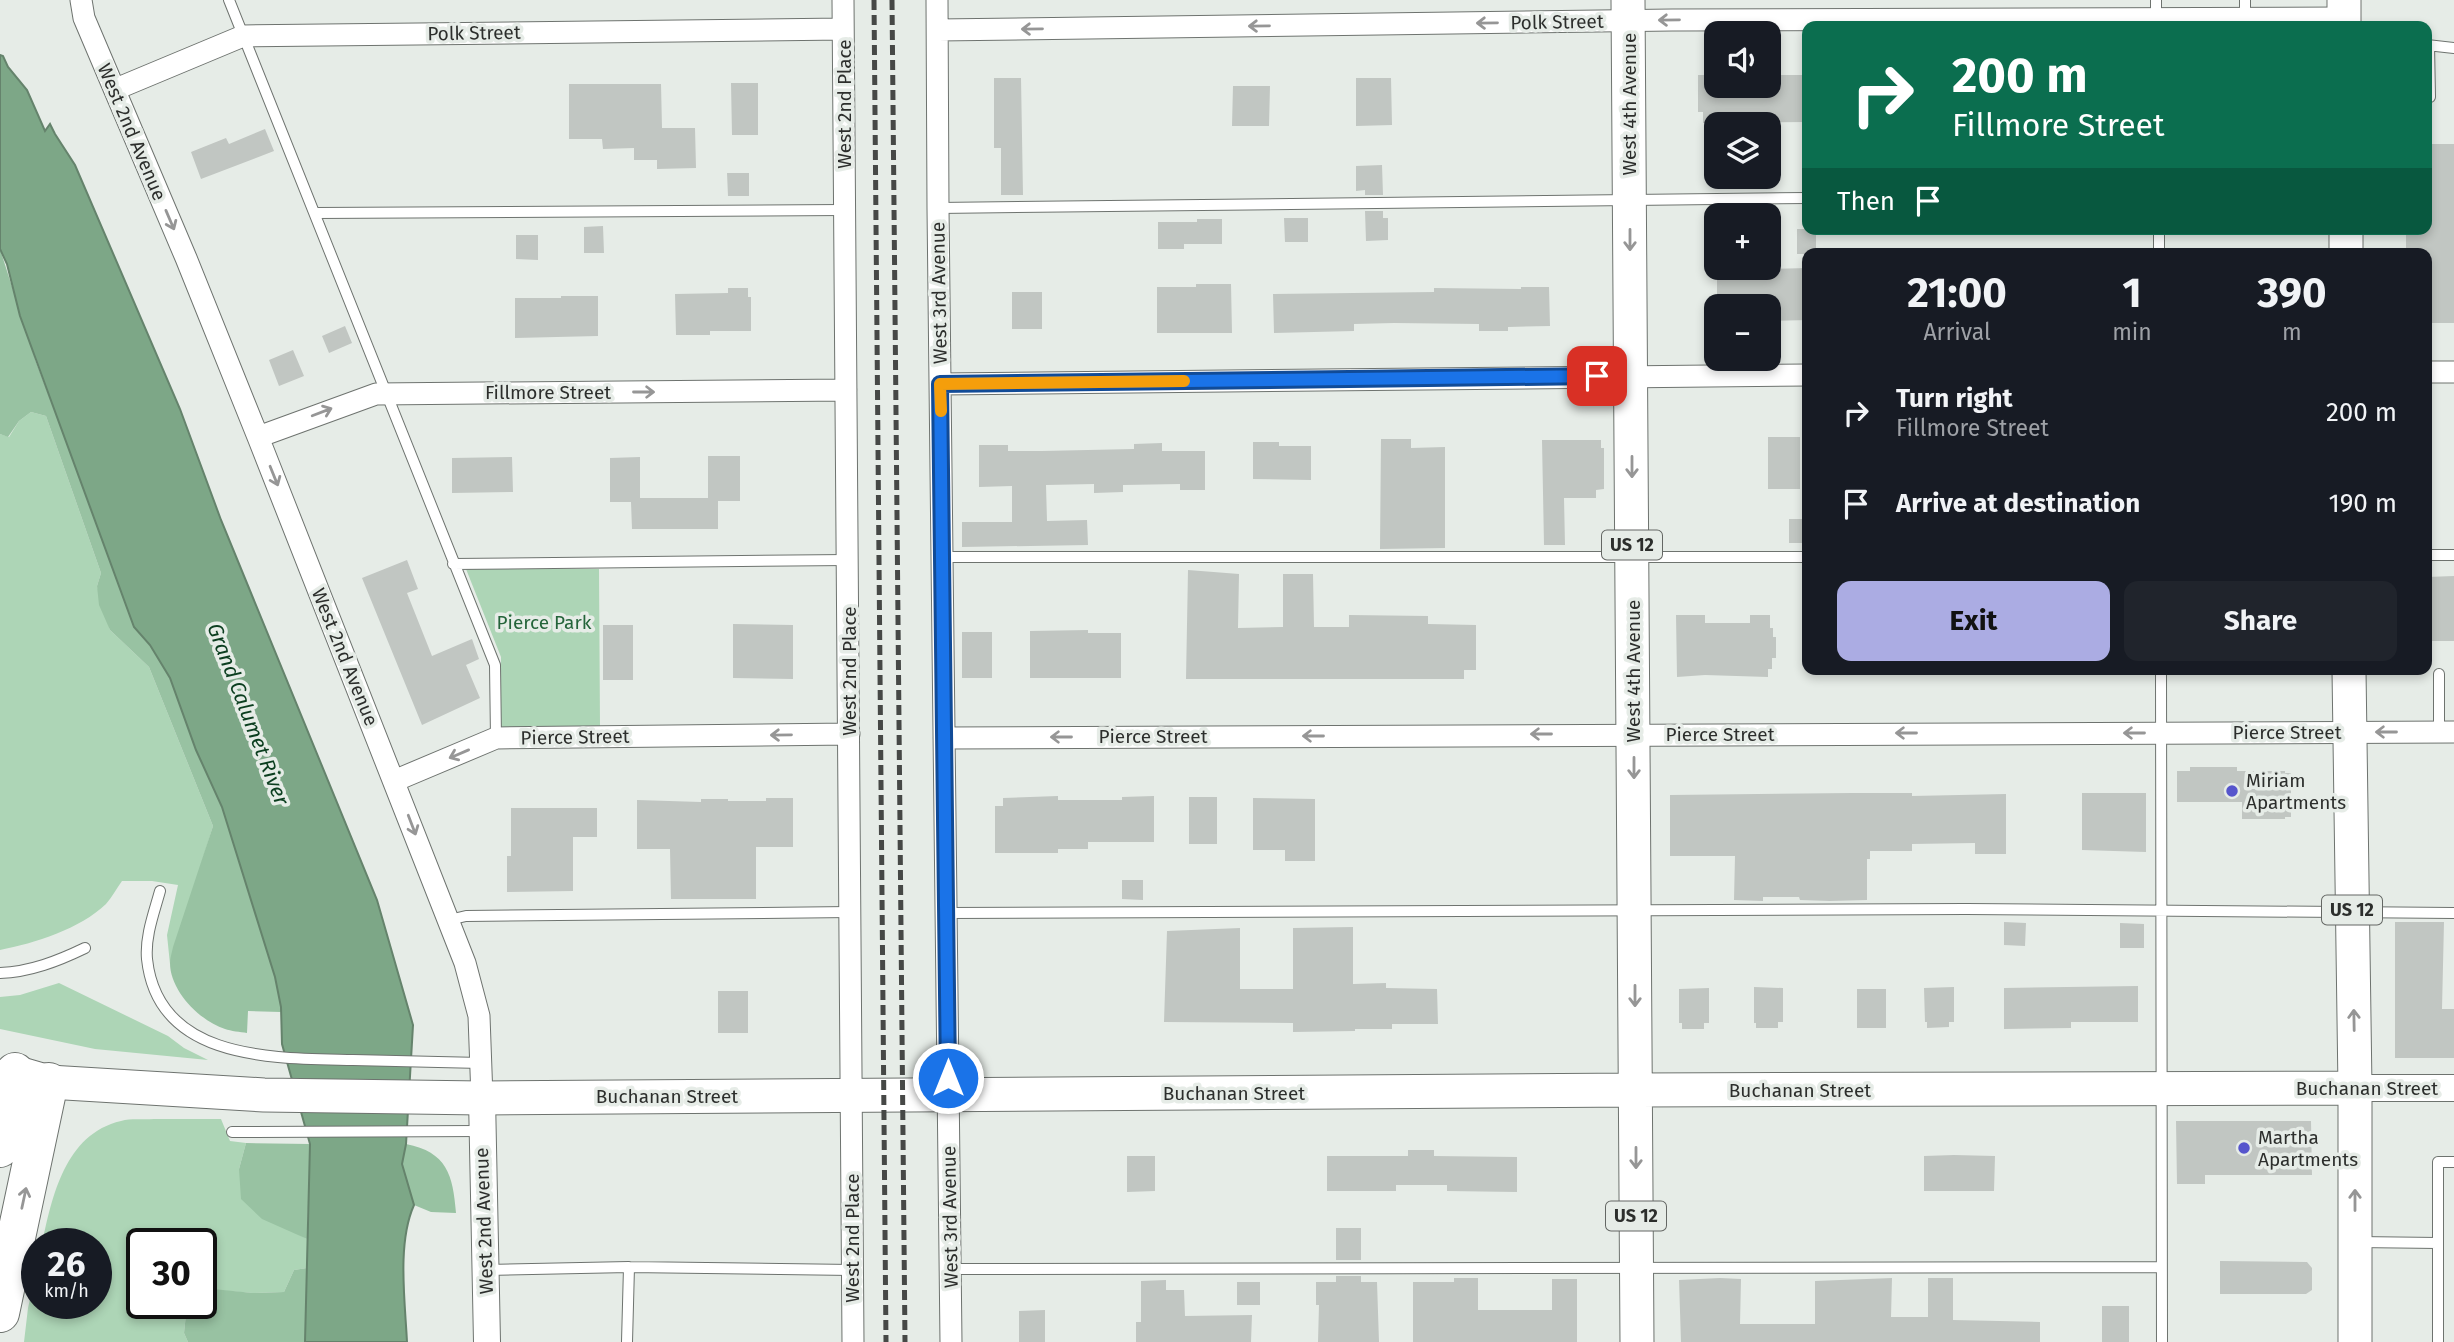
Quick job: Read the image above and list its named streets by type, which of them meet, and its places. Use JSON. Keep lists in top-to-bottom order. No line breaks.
{"streets":{"main road":["West 4th Avenue","US 12","Buchanan Street"],"street":["Polk Street","West 2nd Place","West 2nd Avenue","West 3rd Avenue","Fillmore Street","Pierce Street"]},"crossings":[["Polk Street","West 2nd Place"],["Polk Street","West 4th Avenue"],["Polk Street","West 2nd Avenue"],["Polk Street","West 3rd Avenue"],["West 2nd Place","Fillmore Street"],["West 2nd Place","Pierce Street"],["West 2nd Place","Buchanan Street"],["West 4th Avenue","Pierce Street"],["West 4th Avenue","Buchanan Street"],["West 2nd Avenue","Fillmore Street"],["West 2nd Avenue","Pierce Street"],["West 2nd Avenue","Buchanan Street"],["West 3rd Avenue","Pierce Street"],["West 3rd Avenue","Buchanan Street"],["US 12","Pierce Street"],["US 12","Buchanan Street"]],"one_way":["Polk Street","West 4th Avenue","West 2nd Avenue","Fillmore Street","Pierce Street"],"water":["Grand Calumet River"],"parks":["Pierce Park"],"places":["Miriam Apartments","Martha Apartments"],"page":{"map_buttons":["+","−"],"turn":["200 m","Fillmore Street"],"then":"Then","eta":["21:00","Arrival","1","min","390","m"],"list":[{"name":"Turn right","note":"Fillmore Street","value":"200 m"},{"name":"Arrive at destination","value":"190 m"}],"buttons":["Exit","Share"],"speed":"26 km/h","limit":"30"}}
